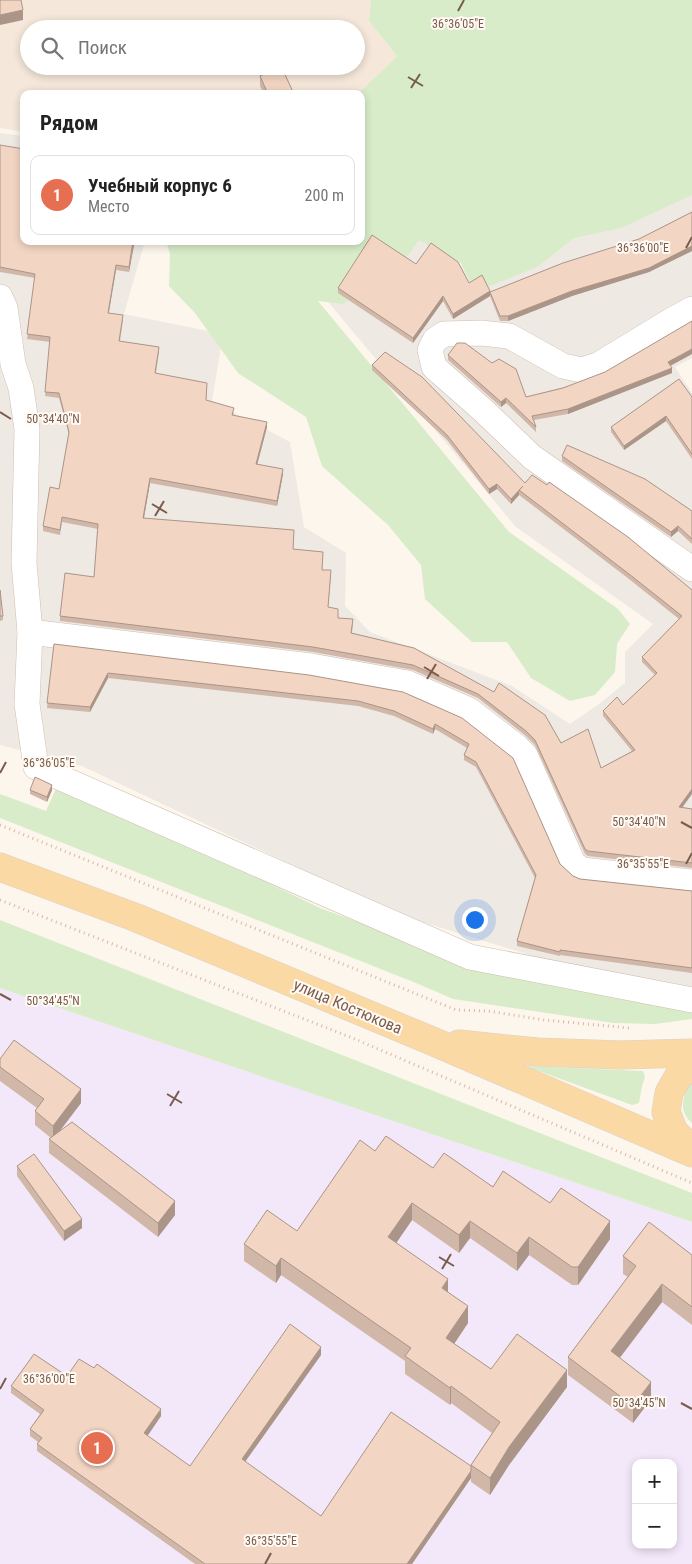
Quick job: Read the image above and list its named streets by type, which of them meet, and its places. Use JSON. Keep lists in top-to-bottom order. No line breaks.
{"streets":{"main road":["улица Костюкова"]},"page":{"search":"Поиск","heading":"Рядом","list":[{"mark":"1","name":"Учебный корпус 6","note":"Место","value":"200 m"}],"pins":"1","map_buttons":["+","−"]},"coordinates":["36°36'05\"E","36°36'00\"E","50°34'40\"N","36°35'55\"E","50°34'45\"N"]}
